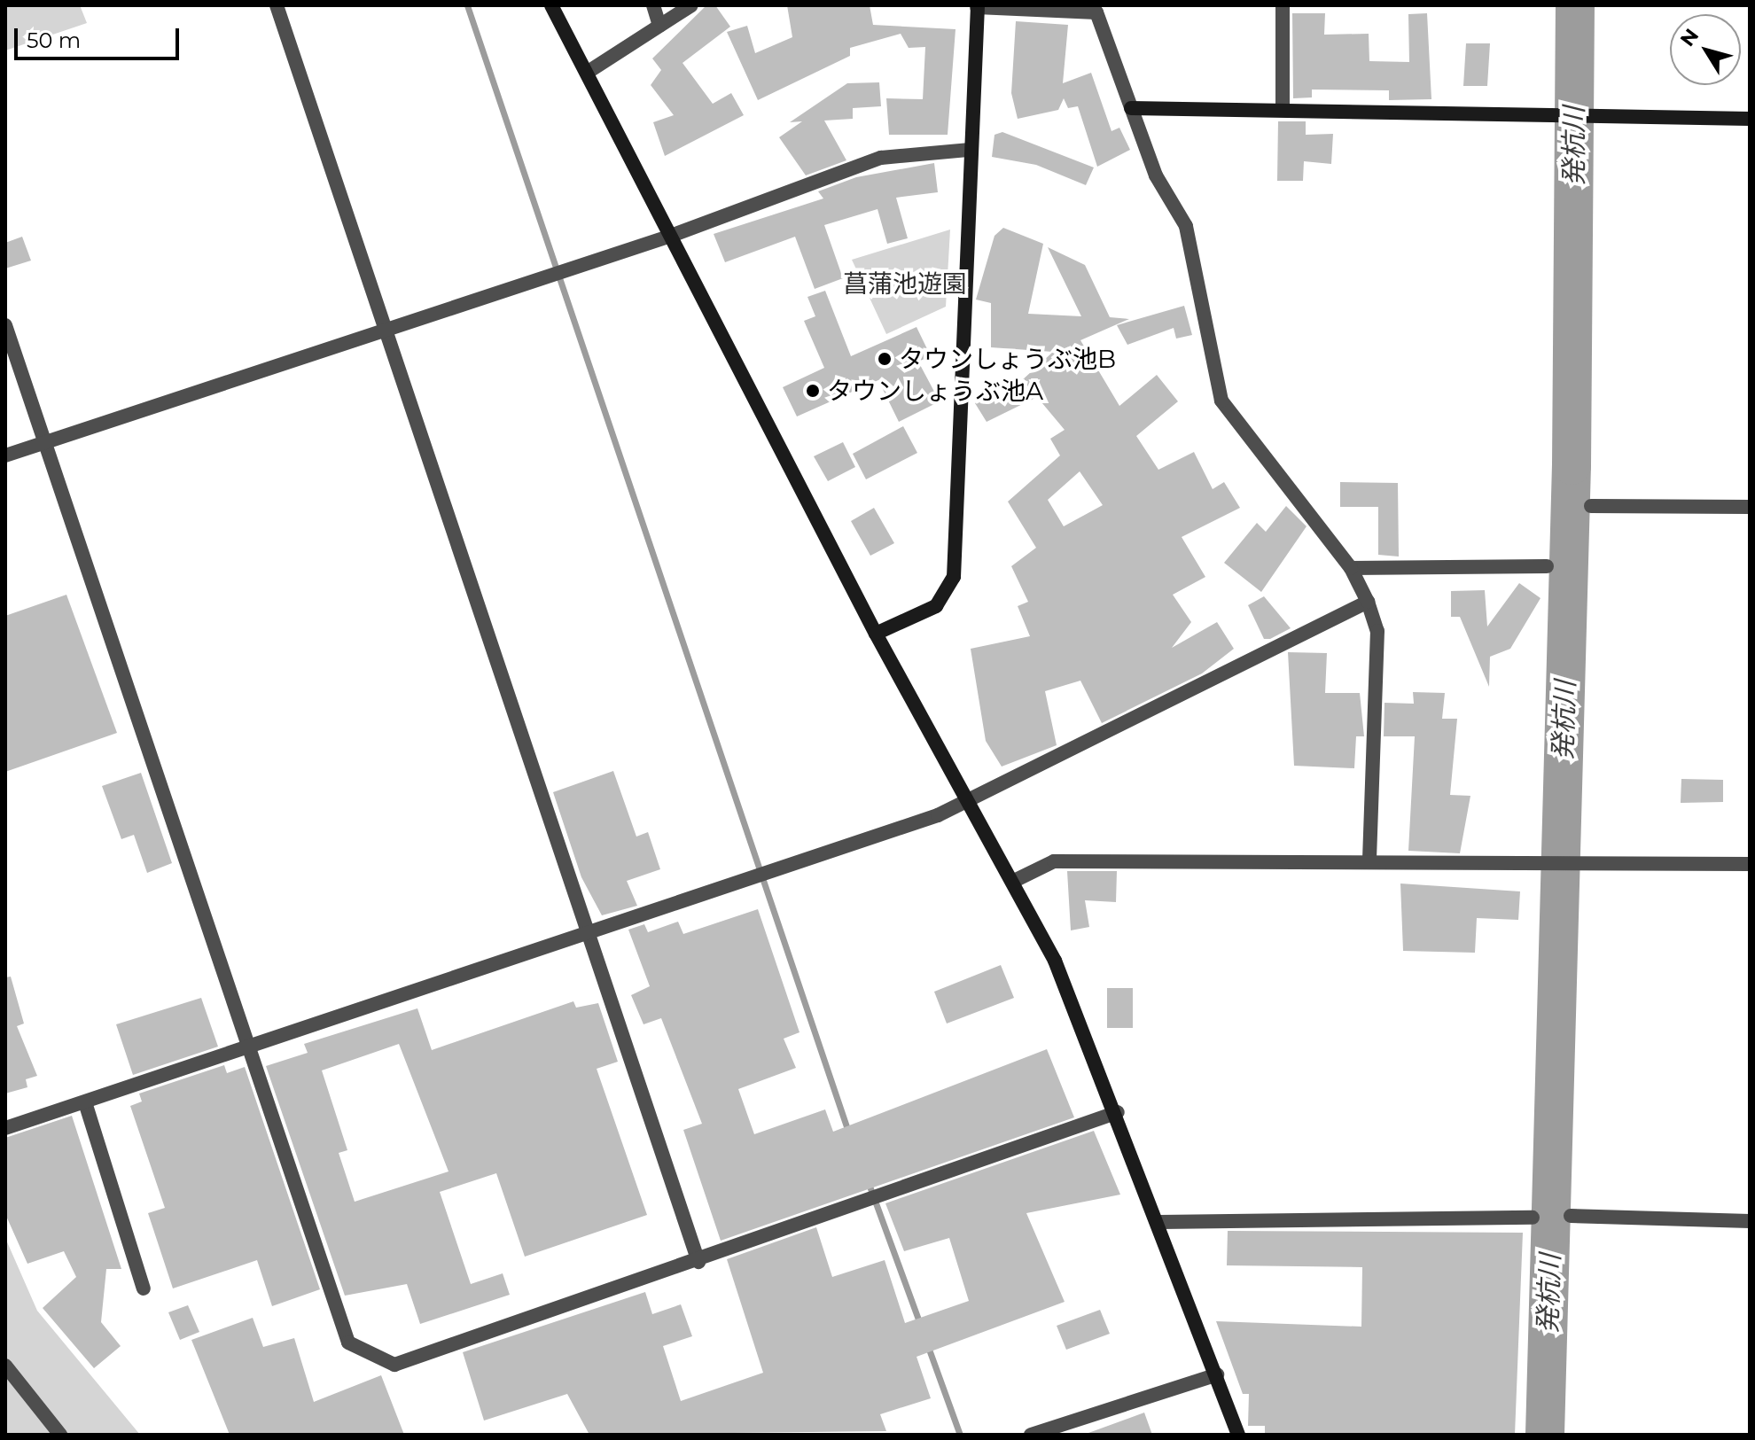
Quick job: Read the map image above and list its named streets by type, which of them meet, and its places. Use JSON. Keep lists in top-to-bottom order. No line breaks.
{"water":["発杭川"],"parks":["菖蒲池遊園"],"places":["タウンしょうぶ池B","タウンしょうぶ池A"],"scale_bar":"50 m","north":"top left"}
